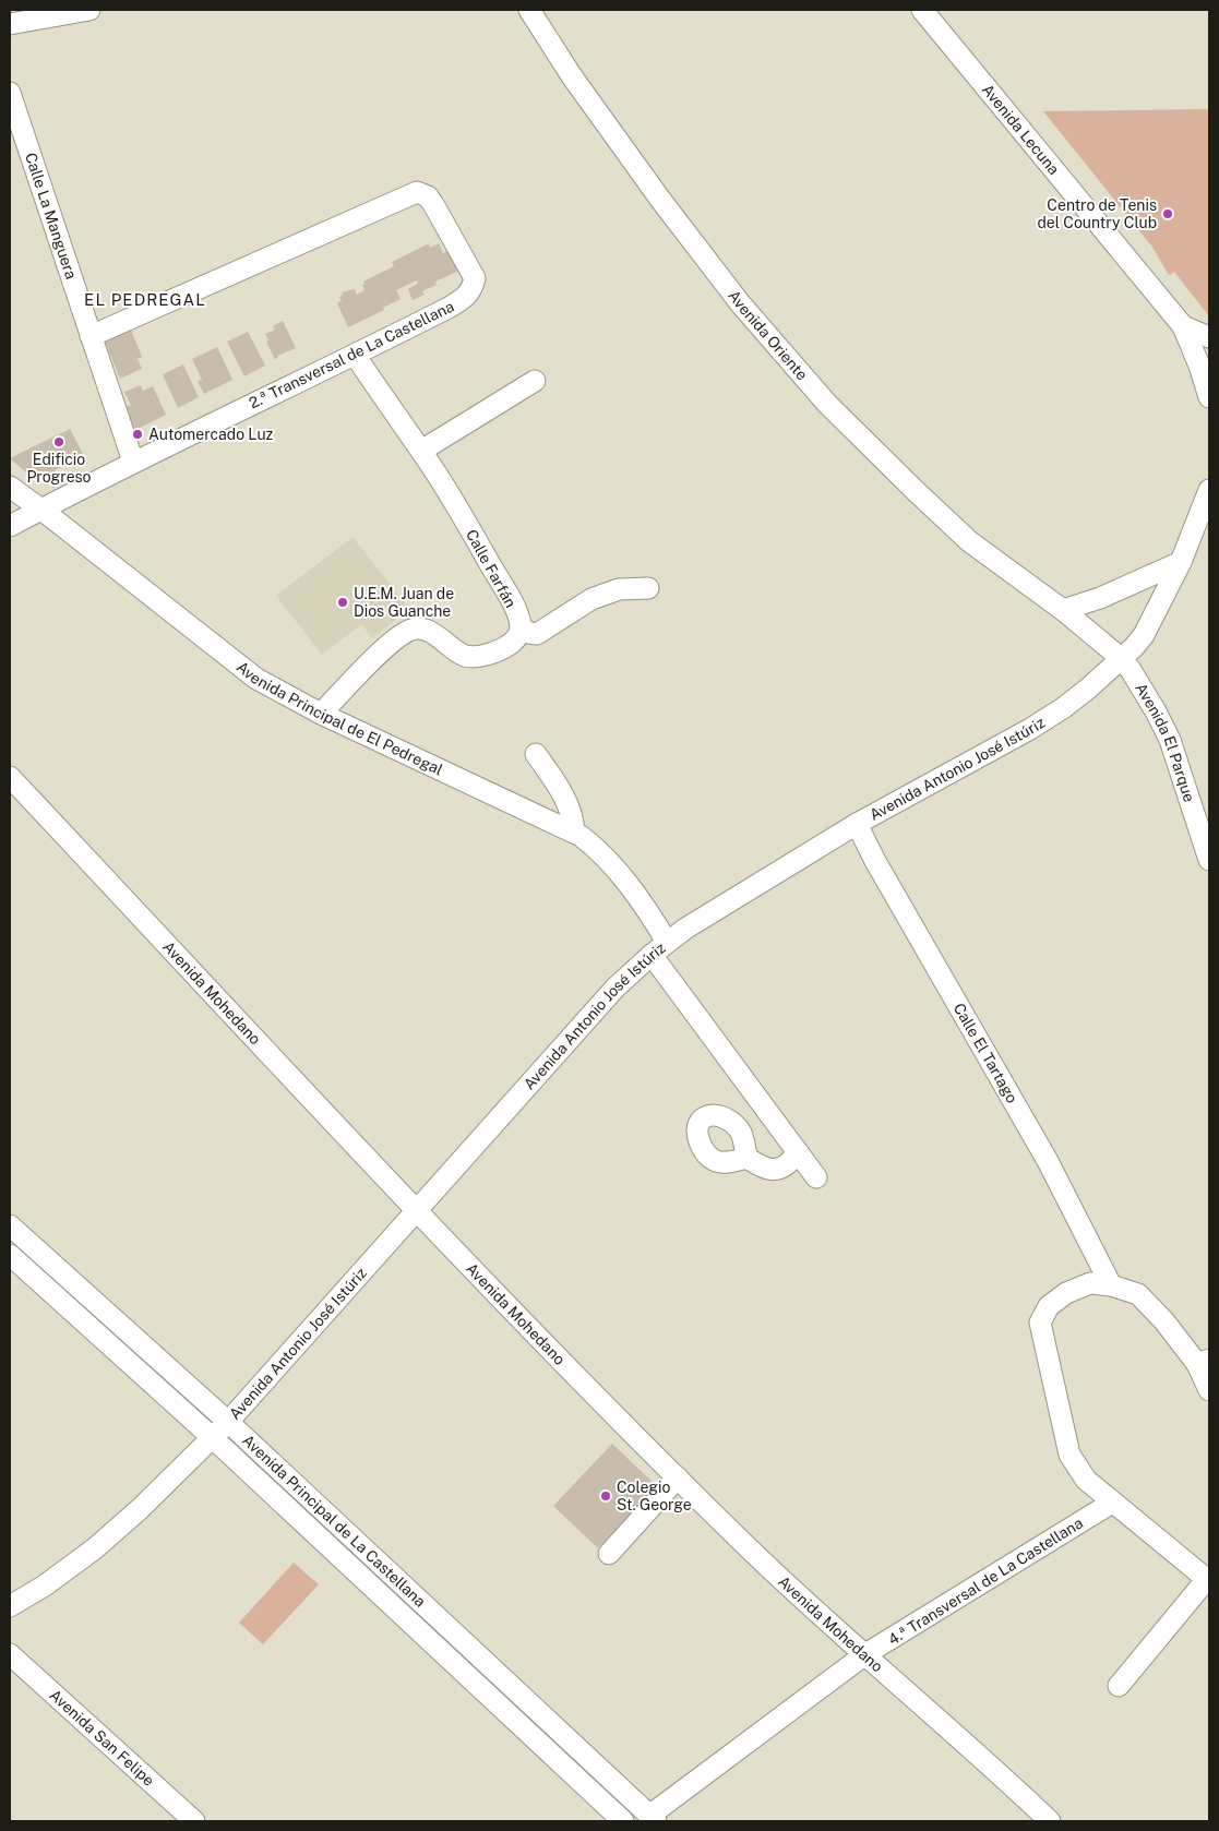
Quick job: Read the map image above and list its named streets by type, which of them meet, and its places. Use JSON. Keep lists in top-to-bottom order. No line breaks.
{"streets":{"street":["Avenida Lecuna","Calle La Manguera","Avenida Oriente","2.ª Transversal de La Castellana","Calle Farfán","Avenida Principal de El Pedregal","Avenida El Parque","Avenida Antonio José Istúriz","Avenida Mohedano","Calle El Tartago","Avenida Principal de La Castellana","4.ª Transversal de La Castellana","Avenida San Felipe"]},"crossings":[["Calle La Manguera","2.ª Transversal de La Castellana"],["Avenida Oriente","Avenida El Parque"],["Avenida Oriente","Avenida Antonio José Istúriz"],["2.ª Transversal de La Castellana","Calle Farfán"],["2.ª Transversal de La Castellana","Avenida Principal de El Pedregal"],["Calle Farfán","Avenida Principal de El Pedregal"],["Avenida Principal de El Pedregal","Avenida Antonio José Istúriz"],["Avenida El Parque","Avenida Antonio José Istúriz"],["Avenida Antonio José Istúriz","Avenida Mohedano"],["Avenida Antonio José Istúriz","Calle El Tartago"],["Avenida Antonio José Istúriz","Avenida Principal de La Castellana"],["Avenida Mohedano","4.ª Transversal de La Castellana"],["Avenida Principal de La Castellana","4.ª Transversal de La Castellana"]],"districts":["EL PEDREGAL"],"places":["Centro de Tenis del Country Club","Automercado Luz","Edificio Progreso","U.E.M. Juan de Dios Guanche","Colegio St. George"]}
